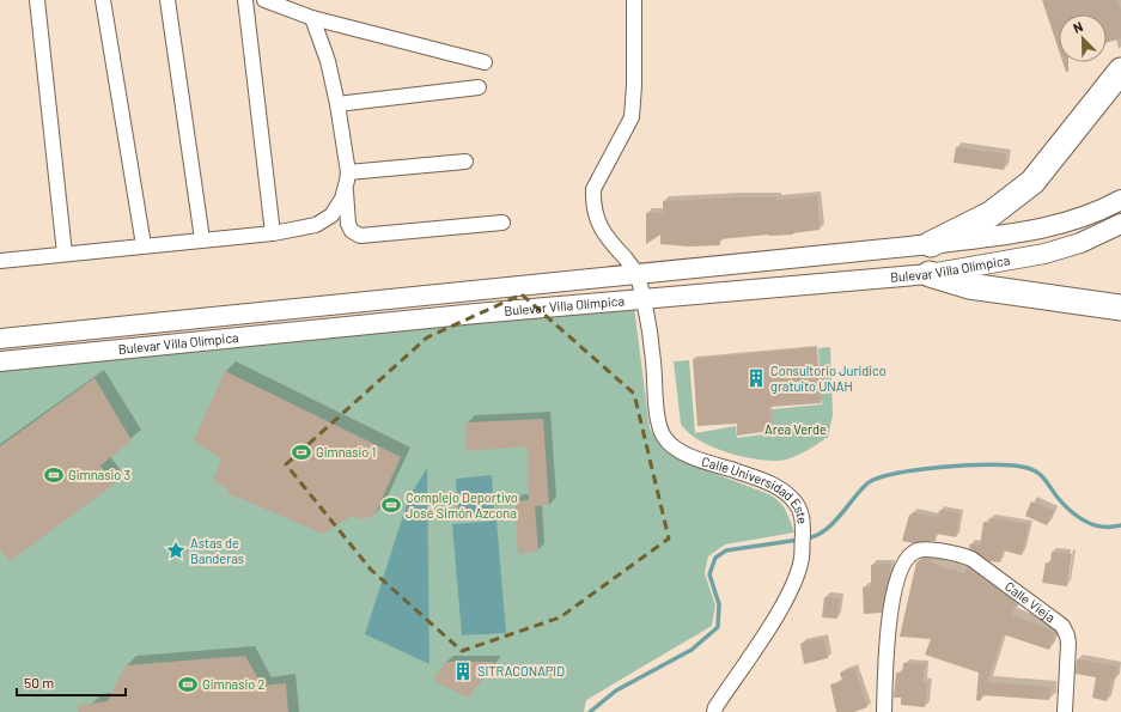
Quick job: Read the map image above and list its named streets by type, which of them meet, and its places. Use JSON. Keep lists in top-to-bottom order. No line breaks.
{"streets":{"main road":["Bulevar Villa Olímpica"],"street":["Calle Universidad Este","Calle Vieja"]},"crossings":[["Bulevar Villa Olímpica","Calle Universidad Este"]],"parks":["Area Verde"],"places":{"building":["Consultorio Juridico gratuito UNAH","SITRACONAPID"],"sports":["Gimnasio 1","Gimnasio 3","Complejo Deportivo José Simón Azcona","Gimnasio 2"],"place":["Astas de Banderas"]},"scale_bar":"50 m","north":"top left"}
